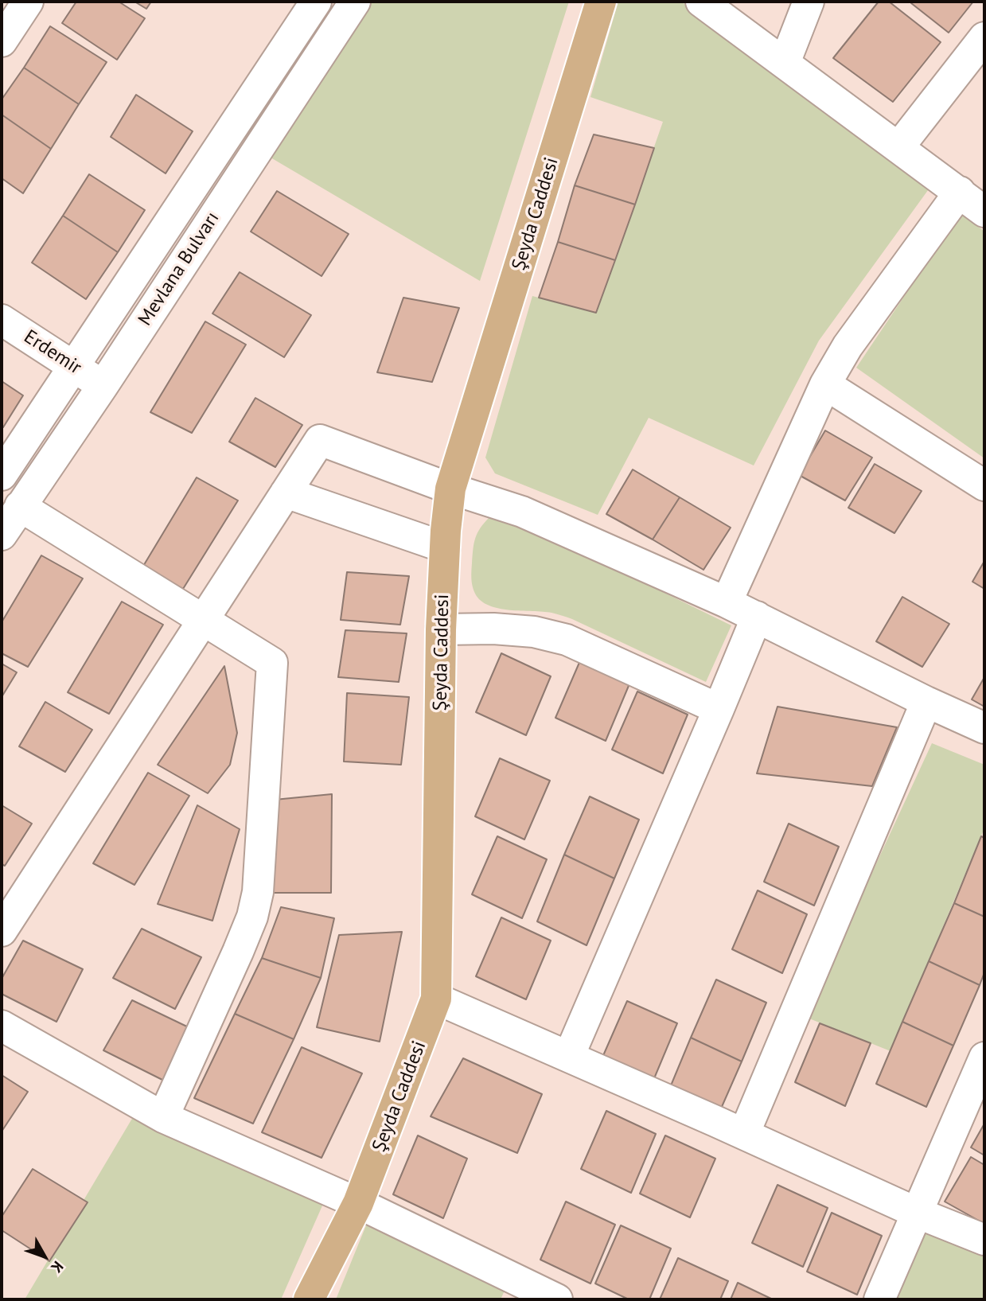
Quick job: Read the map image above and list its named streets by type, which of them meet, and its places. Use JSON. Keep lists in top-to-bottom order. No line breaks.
{"streets":{"main road":["Şeyda Caddesi"],"street":["Mevlana Bulvarı","Erdemir"]},"crossings":[["Mevlana Bulvarı","Erdemir"]],"north":"bottom right"}
